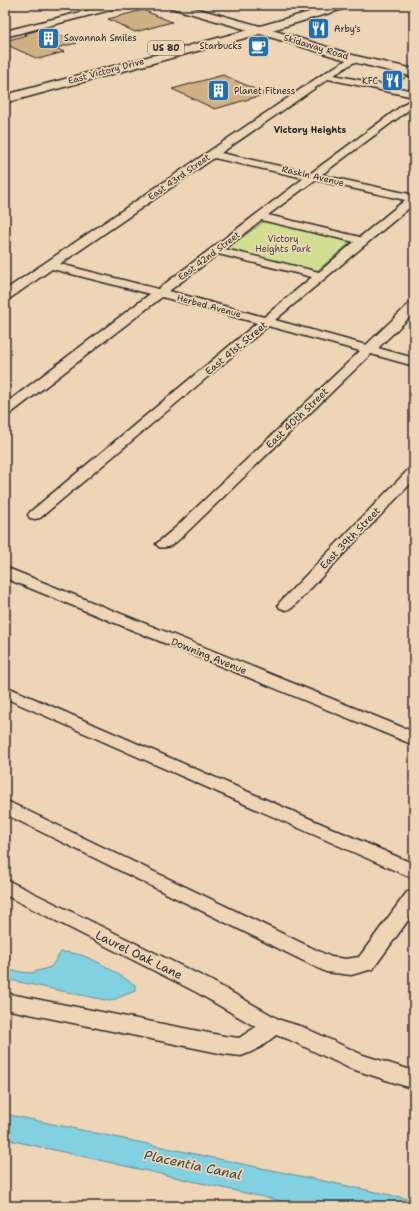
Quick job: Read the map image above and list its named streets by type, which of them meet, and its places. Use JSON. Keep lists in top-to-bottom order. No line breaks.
{"streets":{"main road":["Skidaway Road","US 80","East Victory Drive"],"street":["Raskin Avenue","East 43rd Street","East 42nd Street","Herbed Avenue","East 41st Street","East 40th Street","East 39th Street","Downing Avenue","Laurel Oak Lane"]},"crossings":[["Skidaway Road","East Victory Drive"],["Skidaway Road","East 43rd Street"],["Raskin Avenue","East 43rd Street"],["Raskin Avenue","East 42nd Street"],["Raskin Avenue","East 41st Street"],["East 43rd Street","Herbed Avenue"],["East 42nd Street","Herbed Avenue"],["Herbed Avenue","East 41st Street"],["Herbed Avenue","East 40th Street"]],"districts":["Victory Heights"],"water":["Placentia Canal"],"parks":["Victory Heights Park"],"places":{"restaurant":["Arby's","KFC"],"building":["Savannah Smiles","Planet Fitness"],"cafe":["Starbucks"]}}
